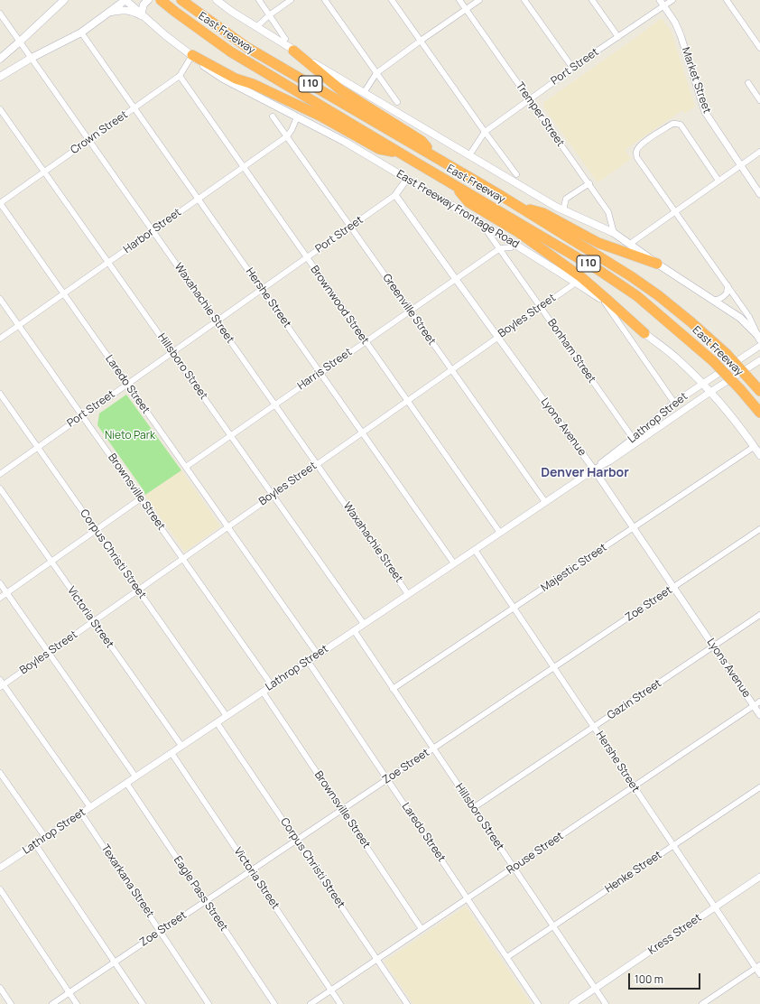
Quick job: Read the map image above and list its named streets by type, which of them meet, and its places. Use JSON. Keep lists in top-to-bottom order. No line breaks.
{"streets":{"highway":["East Freeway","I 10"],"main road":["East Freeway Frontage Road"],"street":["Port Street","Market Street","Tremper Street","Crown Street","Harbor Street","Hershe Street","Waxahachie Street","Brownwood Street","Greenville Street","Boyles Street","Bonham Street","Hillsboro Street","Harris Street","Laredo Street","Lathrop Street","Lyons Avenue","Brownsville Street","Corpus Christi Street","Majestic Street","Zoe Street","Victoria Street","Gazin Street","Rouse Street","Henke Street","Texarkana Street","Eagle Pass Street","Kress Street"]},"crossings":[["Port Street","Market Street"],["Port Street","Tremper Street"],["Port Street","Hershe Street"],["Port Street","Waxahachie Street"],["Port Street","Brownwood Street"],["Port Street","Greenville Street"],["Port Street","Hillsboro Street"],["Port Street","Laredo Street"],["Port Street","Lyons Avenue"],["Port Street","Brownsville Street"],["Port Street","Corpus Christi Street"],["Crown Street","East Freeway Frontage Road"],["Crown Street","Hershe Street"],["Crown Street","Waxahachie Street"],["Crown Street","Brownwood Street"],["Crown Street","Hillsboro Street"],["Crown Street","Laredo Street"],["East Freeway Frontage Road","Harbor Street"],["East Freeway Frontage Road","Boyles Street"],["East Freeway Frontage Road","Bonham Street"],["East Freeway Frontage Road","Lathrop Street"],["East Freeway Frontage Road","Majestic Street"],["Harbor Street","Hershe Street"],["Harbor Street","Waxahachie Street"],["Harbor Street","Brownwood Street"],["Harbor Street","Greenville Street"],["Harbor Street","Hillsboro Street"],["Harbor Street","Laredo Street"],["Harbor Street","Brownsville Street"],["Hershe Street","Boyles Street"],["Hershe Street","Harris Street"],["Hershe Street","Lathrop Street"],["Hershe Street","Majestic Street"],["Hershe Street","Zoe Street"],["Hershe Street","Gazin Street"],["Hershe Street","Rouse Street"],["Hershe Street","Henke Street"],["Hershe Street","Kress Street"],["Waxahachie Street","Boyles Street"],["Waxahachie Street","Harris Street"],["Waxahachie Street","Lathrop Street"],["Brownwood Street","Boyles Street"],["Brownwood Street","Harris Street"],["Brownwood Street","Lathrop Street"],["Greenville Street","Boyles Street"],["Greenville Street","Harris Street"],["Greenville Street","Lathrop Street"],["Boyles Street","Bonham Street"],["Boyles Street","Hillsboro Street"],["Boyles Street","Laredo Street"],["Boyles Street","Lyons Avenue"],["Boyles Street","Brownsville Street"],["Boyles Street","Corpus Christi Street"],["Boyles Street","Victoria Street"],["Bonham Street","Harris Street"],["Bonham Street","Lathrop Street"],["Hillsboro Street","Harris Street"],["Hillsboro Street","Lathrop Street"],["Hillsboro Street","Majestic Street"],["Hillsboro Street","Zoe Street"],["Hillsboro Street","Gazin Street"],["Hillsboro Street","Rouse Street"],["Hillsboro Street","Henke Street"],["Hillsboro Street","Kress Street"],["Harris Street","Laredo Street"],["Harris Street","Lyons Avenue"],["Laredo Street","Lathrop Street"],["Laredo Street","Zoe Street"],["Laredo Street","Rouse Street"],["Laredo Street","Henke Street"],["Lathrop Street","Lyons Avenue"],["Lathrop Street","Brownsville Street"],["Lathrop Street","Corpus Christi Street"],["Lathrop Street","Victoria Street"],["Lathrop Street","Texarkana Street"],["Lathrop Street","Eagle Pass Street"],["Lyons Avenue","Majestic Street"],["Lyons Avenue","Zoe Street"],["Lyons Avenue","Gazin Street"],["Lyons Avenue","Rouse Street"],["Brownsville Street","Zoe Street"],["Brownsville Street","Rouse Street"],["Corpus Christi Street","Zoe Street"],["Corpus Christi Street","Rouse Street"],["Zoe Street","Victoria Street"],["Zoe Street","Texarkana Street"],["Zoe Street","Eagle Pass Street"],["Victoria Street","Rouse Street"]],"districts":["Denver Harbor"],"parks":["Nieto Park"],"scale_bar":"100 m"}
